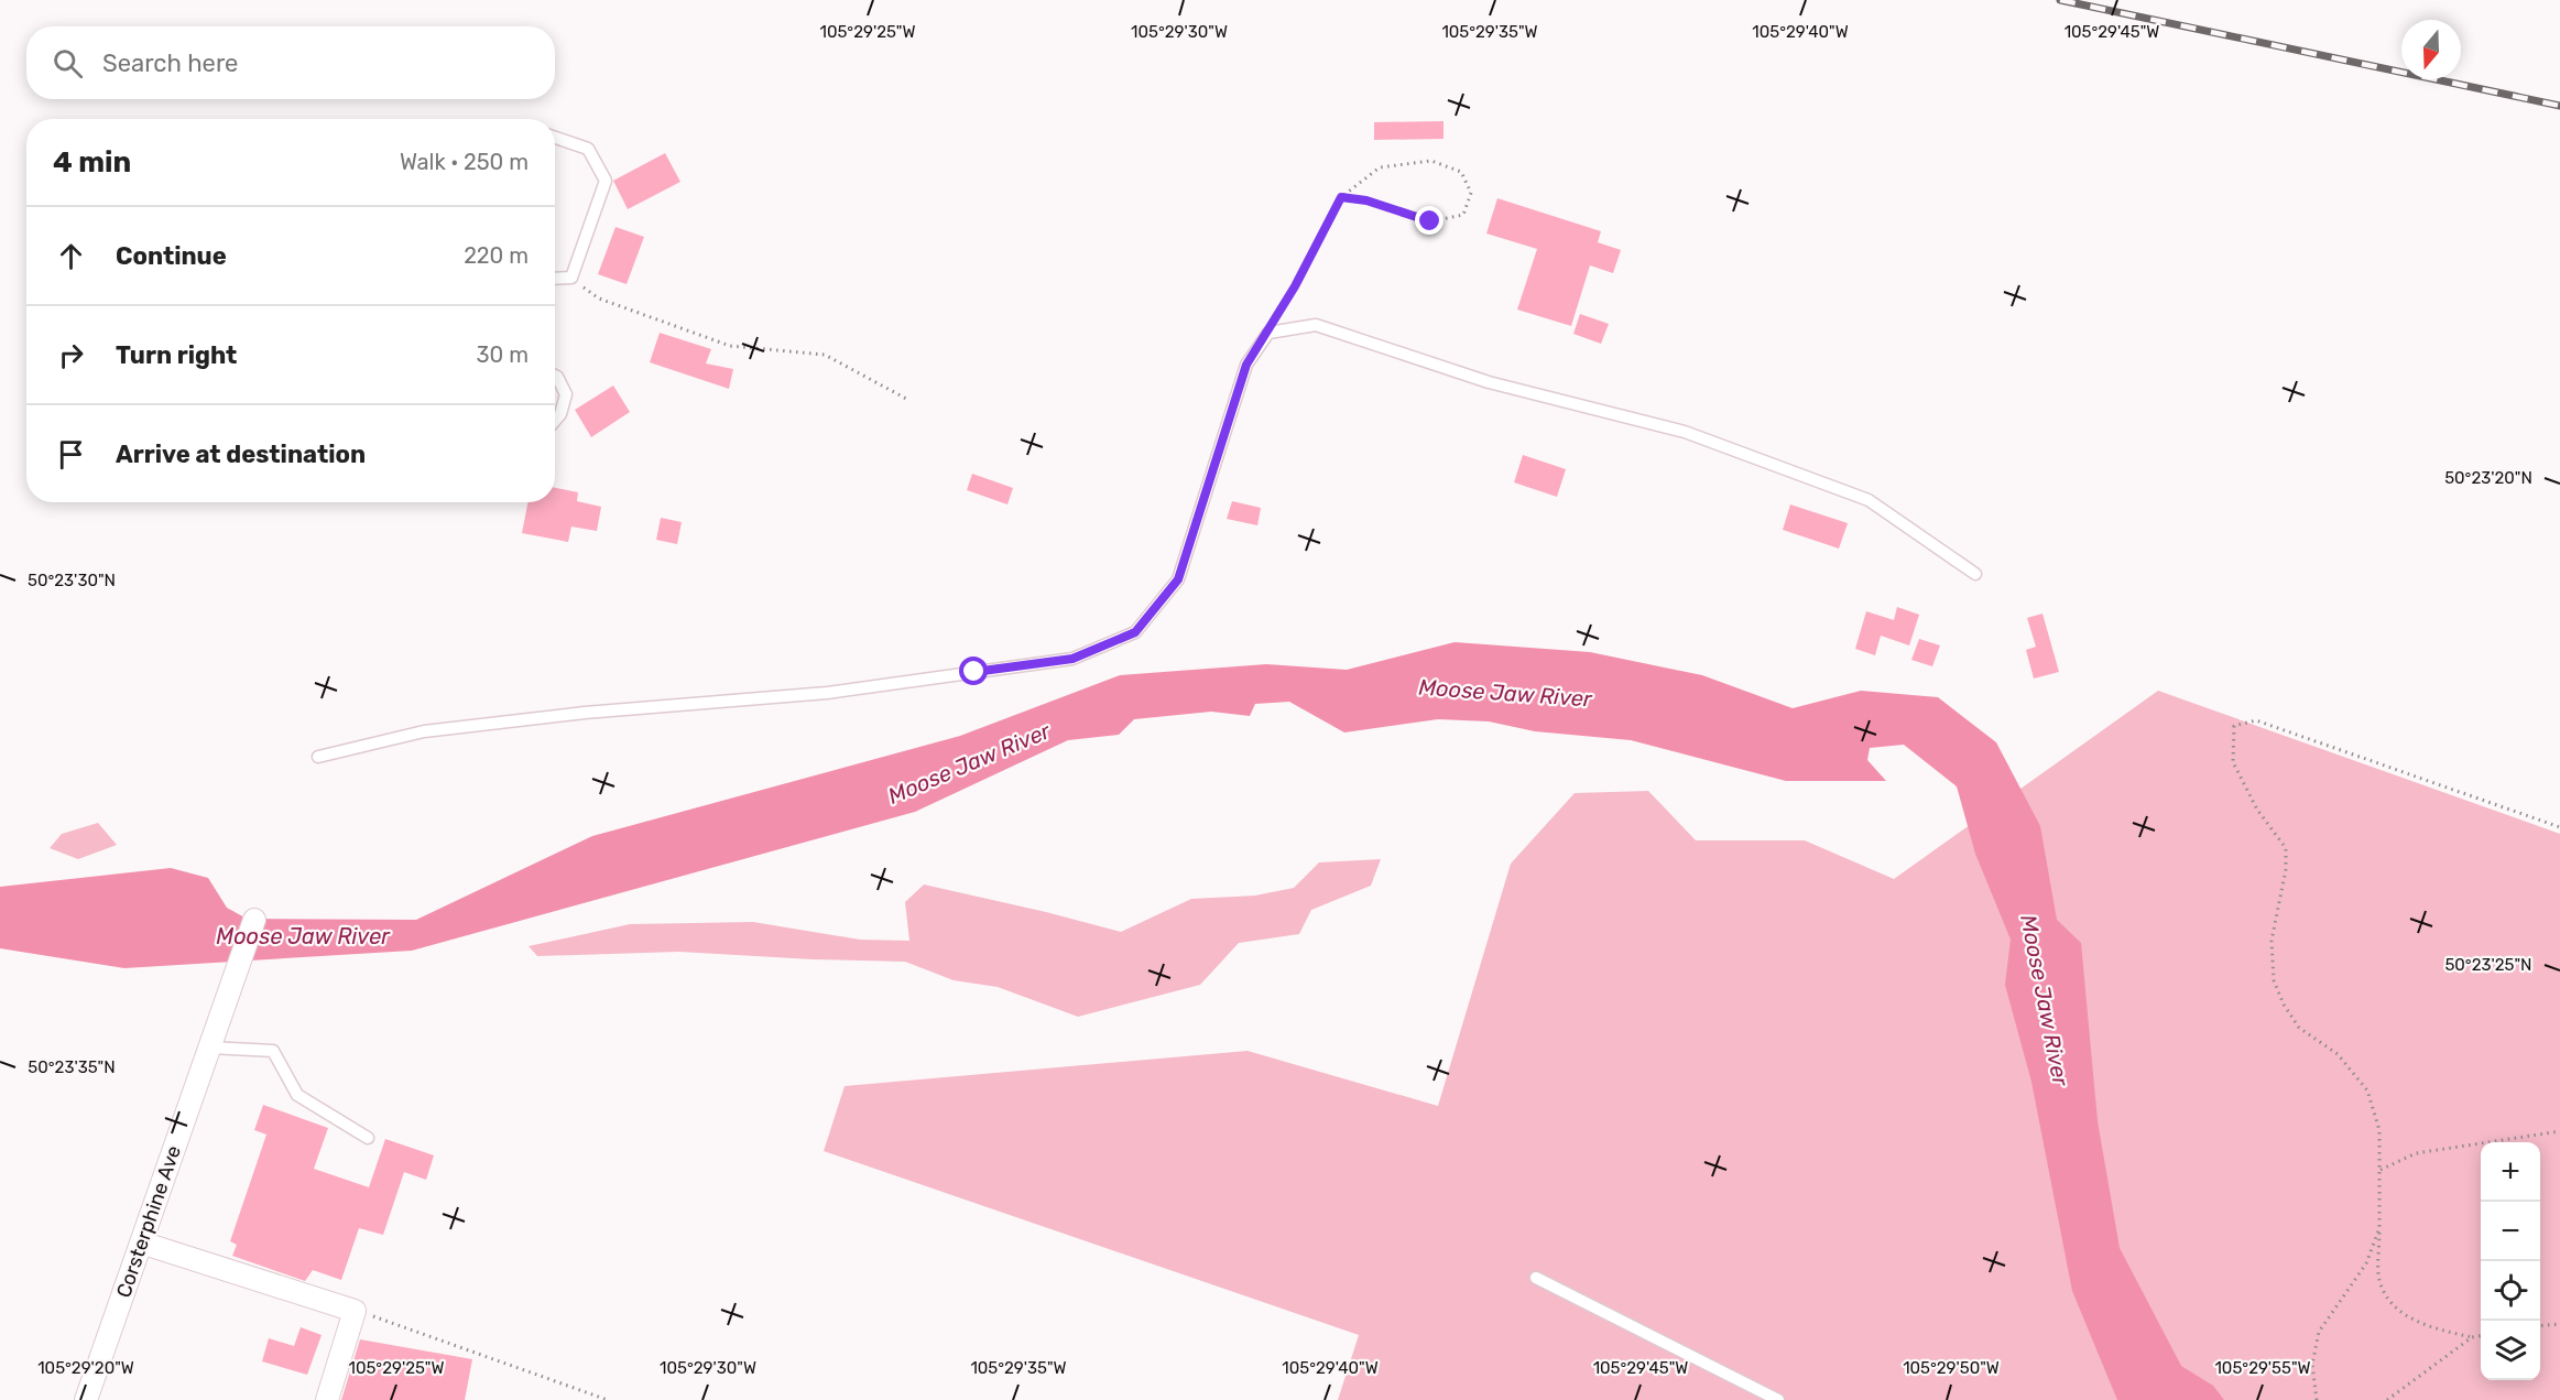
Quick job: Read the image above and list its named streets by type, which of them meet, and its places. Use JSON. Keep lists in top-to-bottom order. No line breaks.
{"streets":{"street":["Corsterphine Ave"]},"water":["Moose Jaw River"],"north":"bottom","page":{"search":"Search here","heading":["4 min","Walk · 250 m"],"list":[["Continue","220 m"],["Turn right","30 m"],"Arrive at destination"],"map_buttons":["+","−"]},"coordinates":["105°29'25\"W","105°29'30\"W","105°29'35\"W","105°29'45\"W","105°29'40\"W","50°23'20\"N","50°23'30\"N","50°23'25\"N","50°23'35\"N","105°29'20\"W","105°29'50\"W","105°29'55\"W"]}
